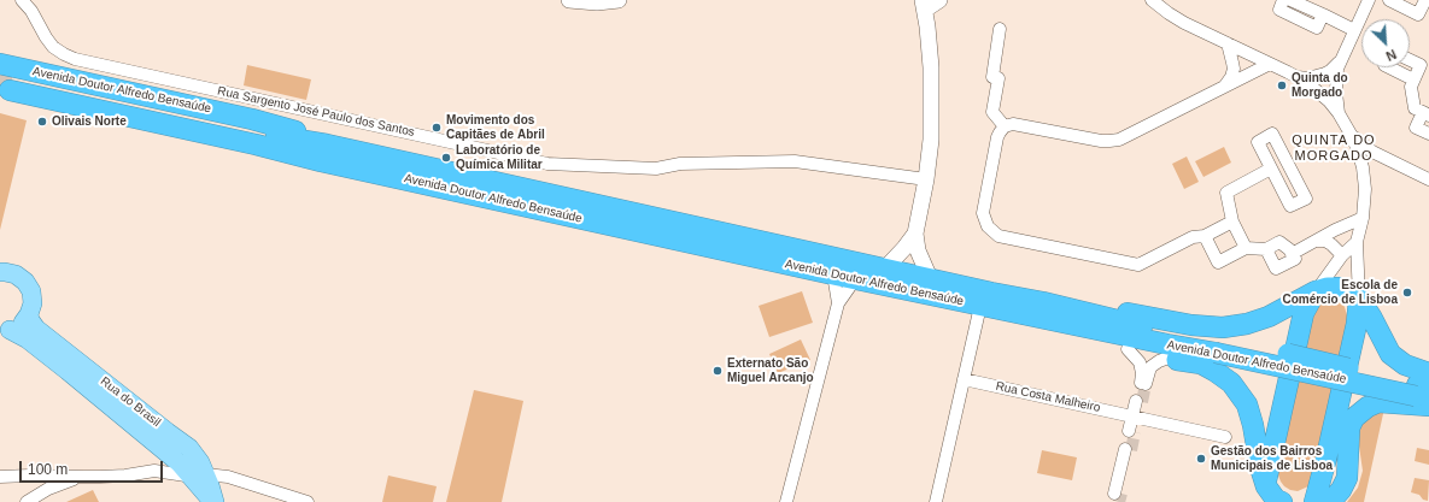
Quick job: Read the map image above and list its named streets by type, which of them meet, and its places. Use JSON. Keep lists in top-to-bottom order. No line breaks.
{"streets":{"highway":["Avenida Doutor Alfredo Bensaúde"],"main road":["Rua do Brasil"],"street":["Rua Sargento José Paulo dos Santos","Rua Costa Malheiro"]},"districts":["QUINTA DO MORGADO"],"places":["Quinta do Morgado","Olivais Norte","Movimento dos Capitães de Abril","Laboratório de Química Militar","Escola de Comércio de Lisboa","Externato São Miguel Arcanjo","Gestão dos Bairros Municipais de Lisboa"],"scale_bar":"100 m","north":"bottom right"}
